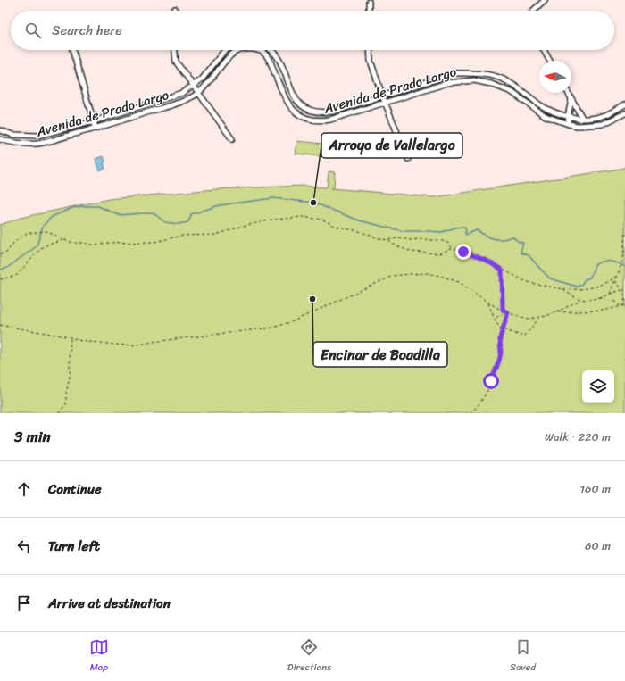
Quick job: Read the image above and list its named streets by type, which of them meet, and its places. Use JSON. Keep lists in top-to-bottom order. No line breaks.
{"streets":{"street":["Avenida de Prado Largo"]},"places":["Arroyo de Vallelargo","Encinar de Boadilla"],"north":"left","page":{"search":"Search here","heading":["3 min","Walk · 220 m"],"list":[["Continue","160 m"],["Turn left","60 m"],"Arrive at destination"],"nav":["Map","Directions","Saved"]}}
